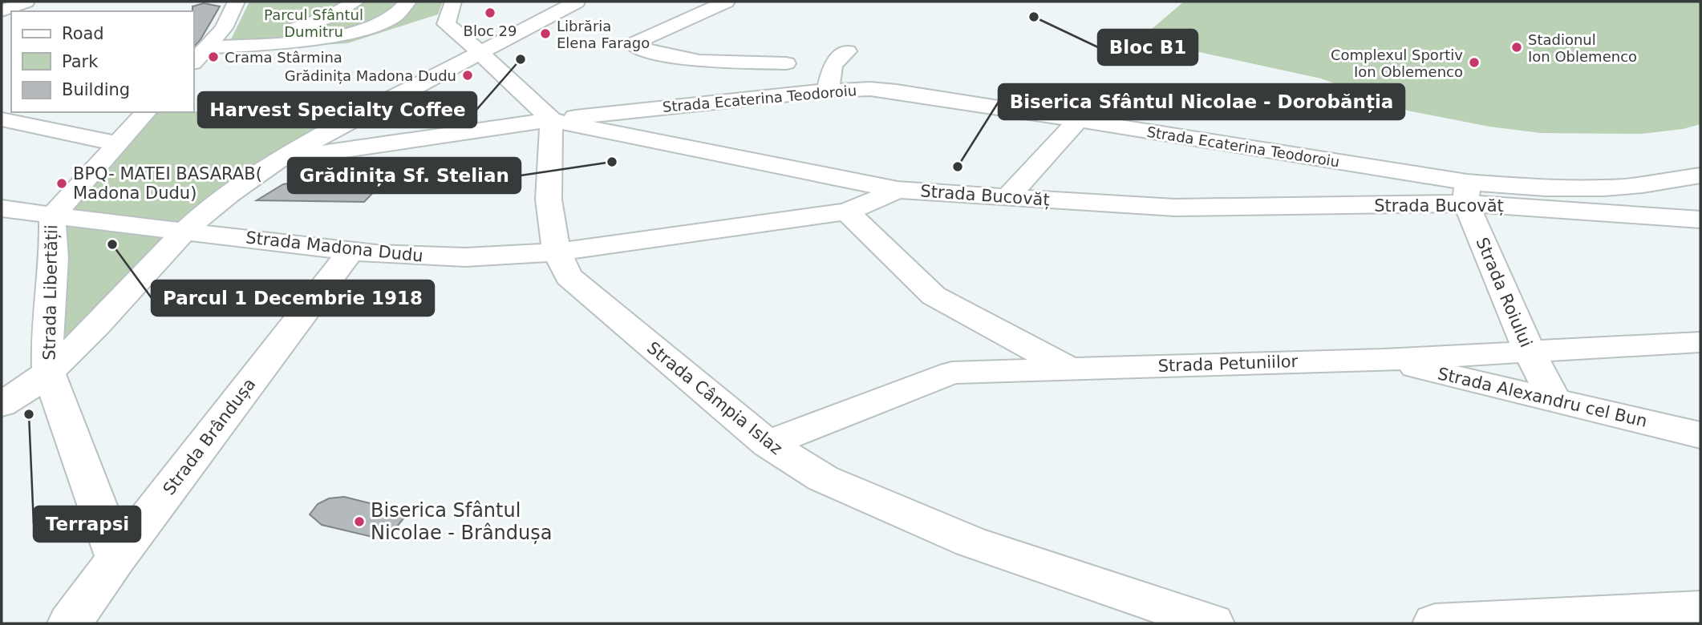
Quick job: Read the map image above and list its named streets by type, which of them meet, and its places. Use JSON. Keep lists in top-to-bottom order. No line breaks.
{"streets":{"street":["Strada Ecaterina Teodoroiu","Strada Bucovăț","Strada Madona Dudu","Strada Libertății","Strada Roiului","Strada Petuniilor","Strada Alexandru cel Bun","Strada Câmpia Islaz","Strada Brândușa"]},"crossings":[["Strada Ecaterina Teodoroiu","Strada Bucovăț"],["Strada Ecaterina Teodoroiu","Strada Roiului"],["Strada Ecaterina Teodoroiu","Strada Câmpia Islaz"],["Strada Bucovăț","Strada Madona Dudu"],["Strada Bucovăț","Strada Roiului"],["Strada Bucovăț","Strada Câmpia Islaz"],["Strada Madona Dudu","Strada Libertății"],["Strada Madona Dudu","Strada Câmpia Islaz"],["Strada Madona Dudu","Strada Brândușa"],["Strada Libertății","Strada Brândușa"],["Strada Roiului","Strada Petuniilor"],["Strada Roiului","Strada Alexandru cel Bun"],["Strada Petuniilor","Strada Alexandru cel Bun"],["Strada Petuniilor","Strada Câmpia Islaz"]],"parks":["Parcul Sfântul Dumitru"],"places":["Bloc 29","Bloc B1","Librăria Elena Farago","Stadionul Ion Oblemenco","Crama Stârmina","Harvest Specialty Coffee","Complexul Sportiv Ion Oblemenco","Grădinița Madona Dudu","Grădinița Sf. Stelian","Biserica Sfântul Nicolae - Dorobănția","BPQ- MATEI BASARAB( Madona Dudu)","Parcul 1 Decembrie 1918","Terrapsi","Biserica Sfântul Nicolae - Brândușa"],"legend":["Road","Park","Building"]}
